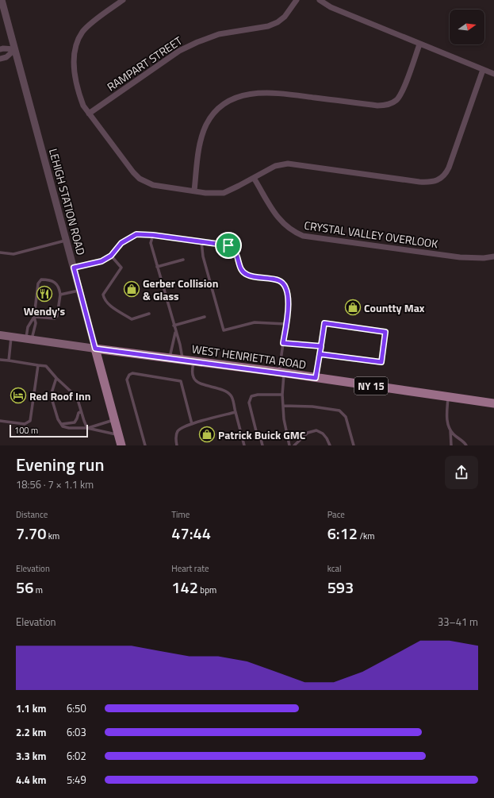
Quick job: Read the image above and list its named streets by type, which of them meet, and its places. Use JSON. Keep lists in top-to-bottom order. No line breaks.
{"streets":{"main road":["LEHIGH STATION ROAD","WEST HENRIETTA ROAD","NY 15"],"street":["RAMPART STREET","CRYSTAL VALLEY OVERLOOK"]},"crossings":[["LEHIGH STATION ROAD","WEST HENRIETTA ROAD"]],"places":{"shop":["Gerber Collision & Glass","Countty Max","Patrick Buick GMC"],"restaurant":["Wendy's"],"hotel":["Red Roof Inn"]},"scale_bar":"100 m","north":"right","page":{"scale":"100 m","heading":["Evening run","18:56 · 7 × 1.1 km"],"stats":[["Distance","7.70 km"],["Time","47:44"],["Pace","6:12 /km"],["Elevation","56 m"],["Heart rate","142 bpm"],["kcal","593"]],"chart":["Elevation","33–41 m"],"list":[{"name":"1.1 km","note":"6:50"},{"name":"2.2 km","note":"6:03"},{"name":"3.3 km","note":"6:02"},{"name":"4.4 km","note":"5:49"}]}}
